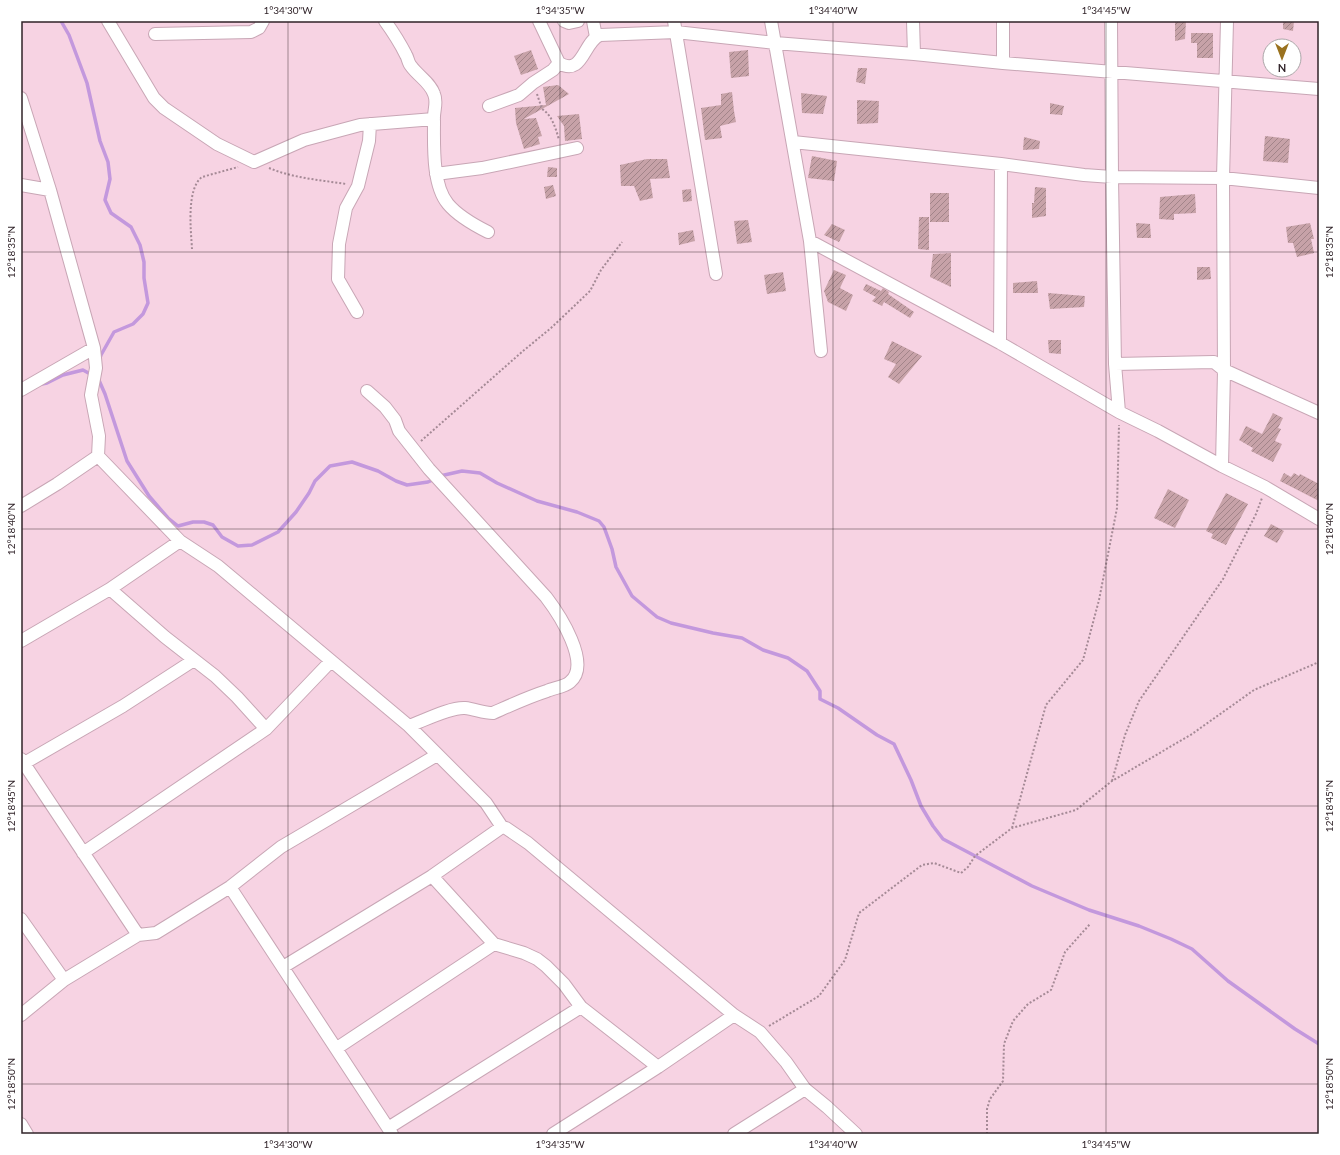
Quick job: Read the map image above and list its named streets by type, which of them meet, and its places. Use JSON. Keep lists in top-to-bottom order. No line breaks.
{"north":"bottom","coordinates":["1°34'30\"W","1°34'35\"W","1°34'40\"W","1°34'45\"W","12°18'35\"N","12°18'40\"N","12°18'45\"N","12°18'50\"N"]}
